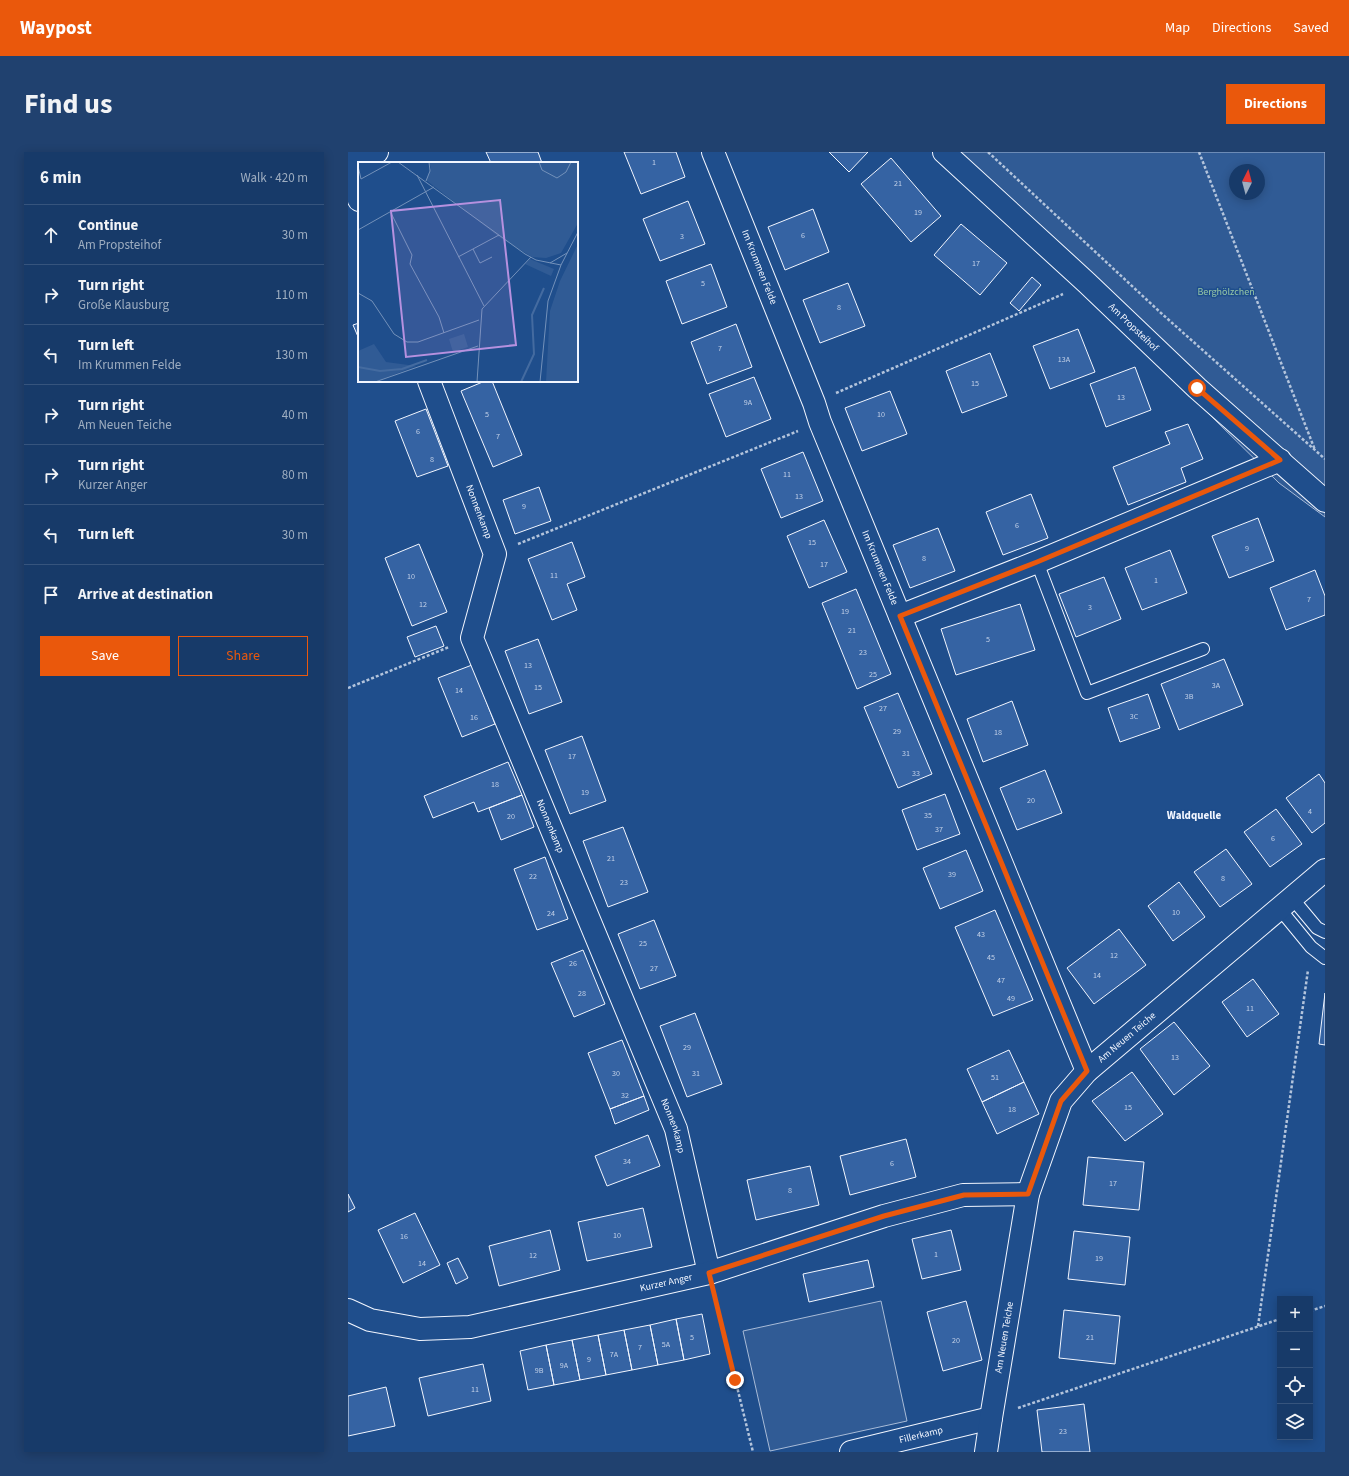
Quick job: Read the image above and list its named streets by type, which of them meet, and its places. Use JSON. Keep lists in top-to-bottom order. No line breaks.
{"streets":{"street":["Im Krummen Felde","Am Propsteihof","Nonnenkamp","Am Neuen Teiche","Kurzer Anger","Fillerkamp"]},"crossings":[["Im Krummen Felde","Am Neuen Teiche"],["Nonnenkamp","Kurzer Anger"],["Am Neuen Teiche","Kurzer Anger"],["Am Neuen Teiche","Fillerkamp"]],"districts":["Waldquelle"],"parks":["Berghölzchen"],"house_numbers":["1","21","19","6","3","17","5","8","7","13A","15","13","9A","5","10","6","7","8","11","13","9","6","15","9","8","17","11","10","1","7","12","3","19","21","5","23","13","25","3A","15","14","3B","27","3C","16","29","18","31","17","33","18","19","20","4","35","20","37","6","21","39","22","8","23","10","24","43","25","12","45","26","27","14","47","28","49","11","29","13","30","31","51","32","15","18","34","6","17","8","10","16","1","12","19","14","5","21","20","5A","7","7A","9","9A","9B","11","23"],"north":"top","page":{"header":"Waypost","nav":["Map","Directions","Saved"],"title":"Find us","buttons":["Directions",["Save","Share"]],"heading":["6 min","Walk · 420 m"],"list":[["Continue","Am Propsteihof","30 m"],["Turn right","Große Klausburg","110 m"],["Turn left","Im Krummen Felde","130 m"],["Turn right","Am Neuen Teiche","40 m"],["Turn right","Kurzer Anger","80 m"],["Turn left","30 m"],"Arrive at destination"],"map_buttons":["+","−"]}}
